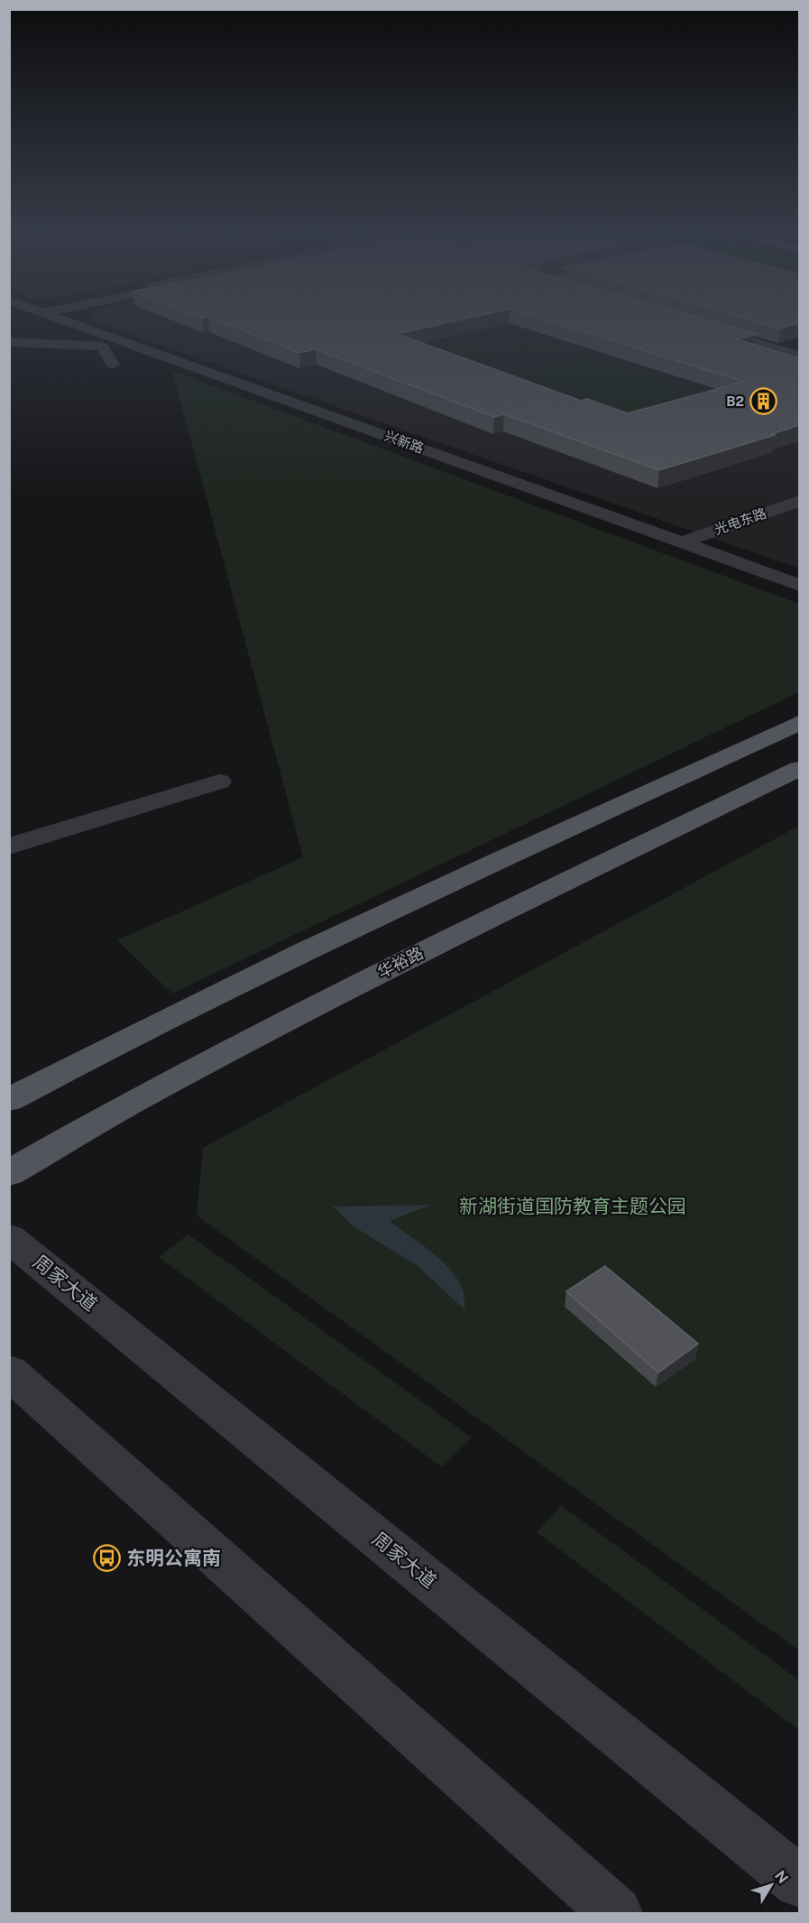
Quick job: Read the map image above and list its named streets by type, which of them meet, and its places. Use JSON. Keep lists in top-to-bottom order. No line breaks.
{"streets":{"main road":["华裕路"],"street":["兴新路","光电东路","周家大道"]},"crossings":[["兴新路","光电东路"]],"parks":["新湖街道国防教育主题公园"],"places":{"building":["B2"],"bus stop":["东明公寓南"]},"north":"top right"}
